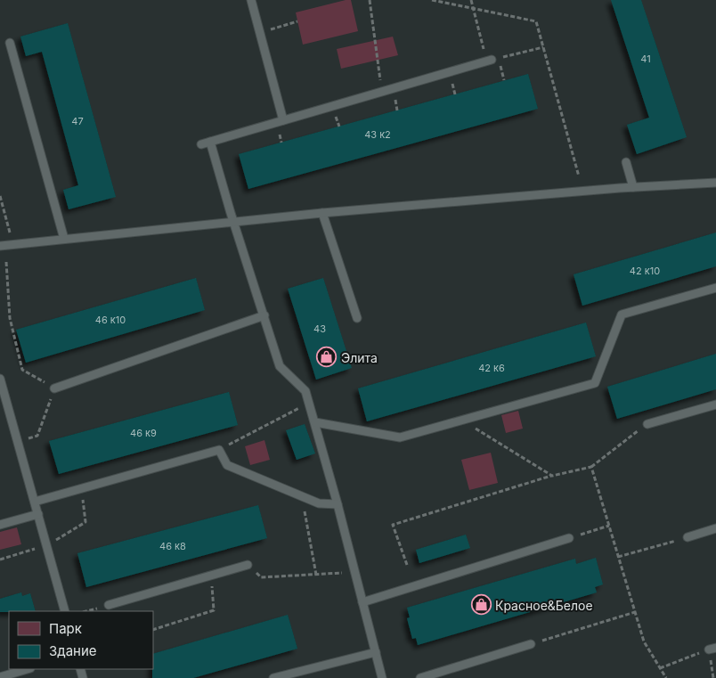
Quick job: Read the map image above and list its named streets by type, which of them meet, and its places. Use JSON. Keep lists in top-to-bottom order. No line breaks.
{"places":{"shop":["Элита","Красное&Белое"]},"house_numbers":["41","47","43 к2","42 к10","46 к10","43","42 к6","46 к9","46 к8"],"legend":["Парк","Здание"]}
